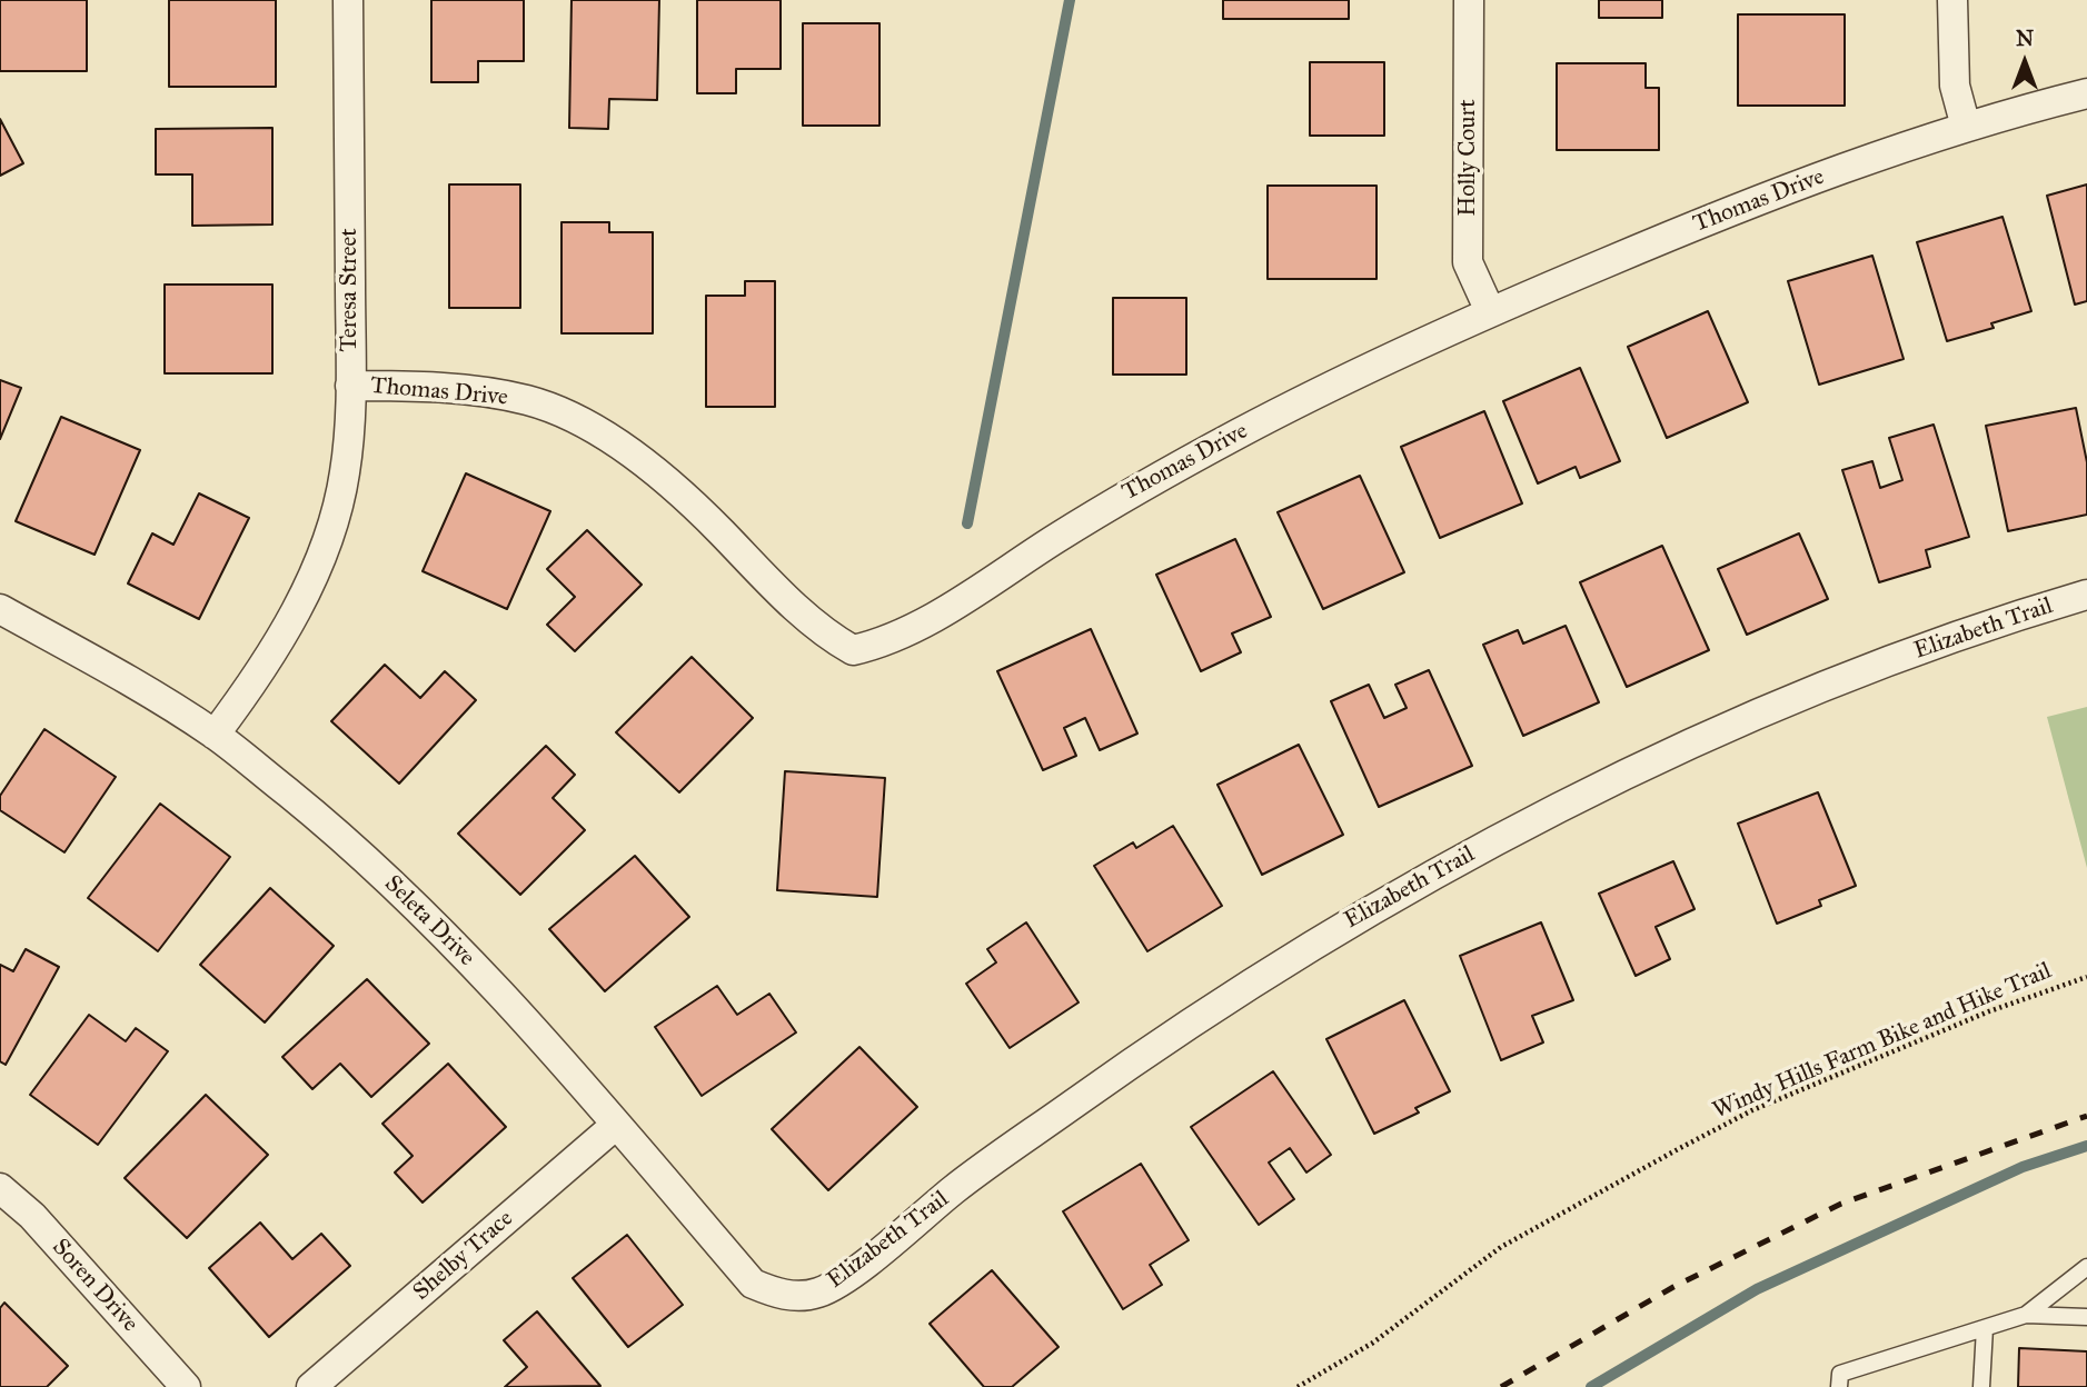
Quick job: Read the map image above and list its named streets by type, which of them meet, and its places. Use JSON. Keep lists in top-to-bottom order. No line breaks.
{"streets":{"street":["Holly Court","Thomas Drive","Teresa Street","Elizabeth Trail","Seleta Drive","Shelby Trace","Soren Drive"],"path":["Windy Hills Farm Bike and Hike Trail"]},"crossings":[["Holly Court","Thomas Drive"],["Thomas Drive","Teresa Street"],["Teresa Street","Seleta Drive"],["Elizabeth Trail","Seleta Drive"],["Seleta Drive","Shelby Trace"]],"north":"top"}
